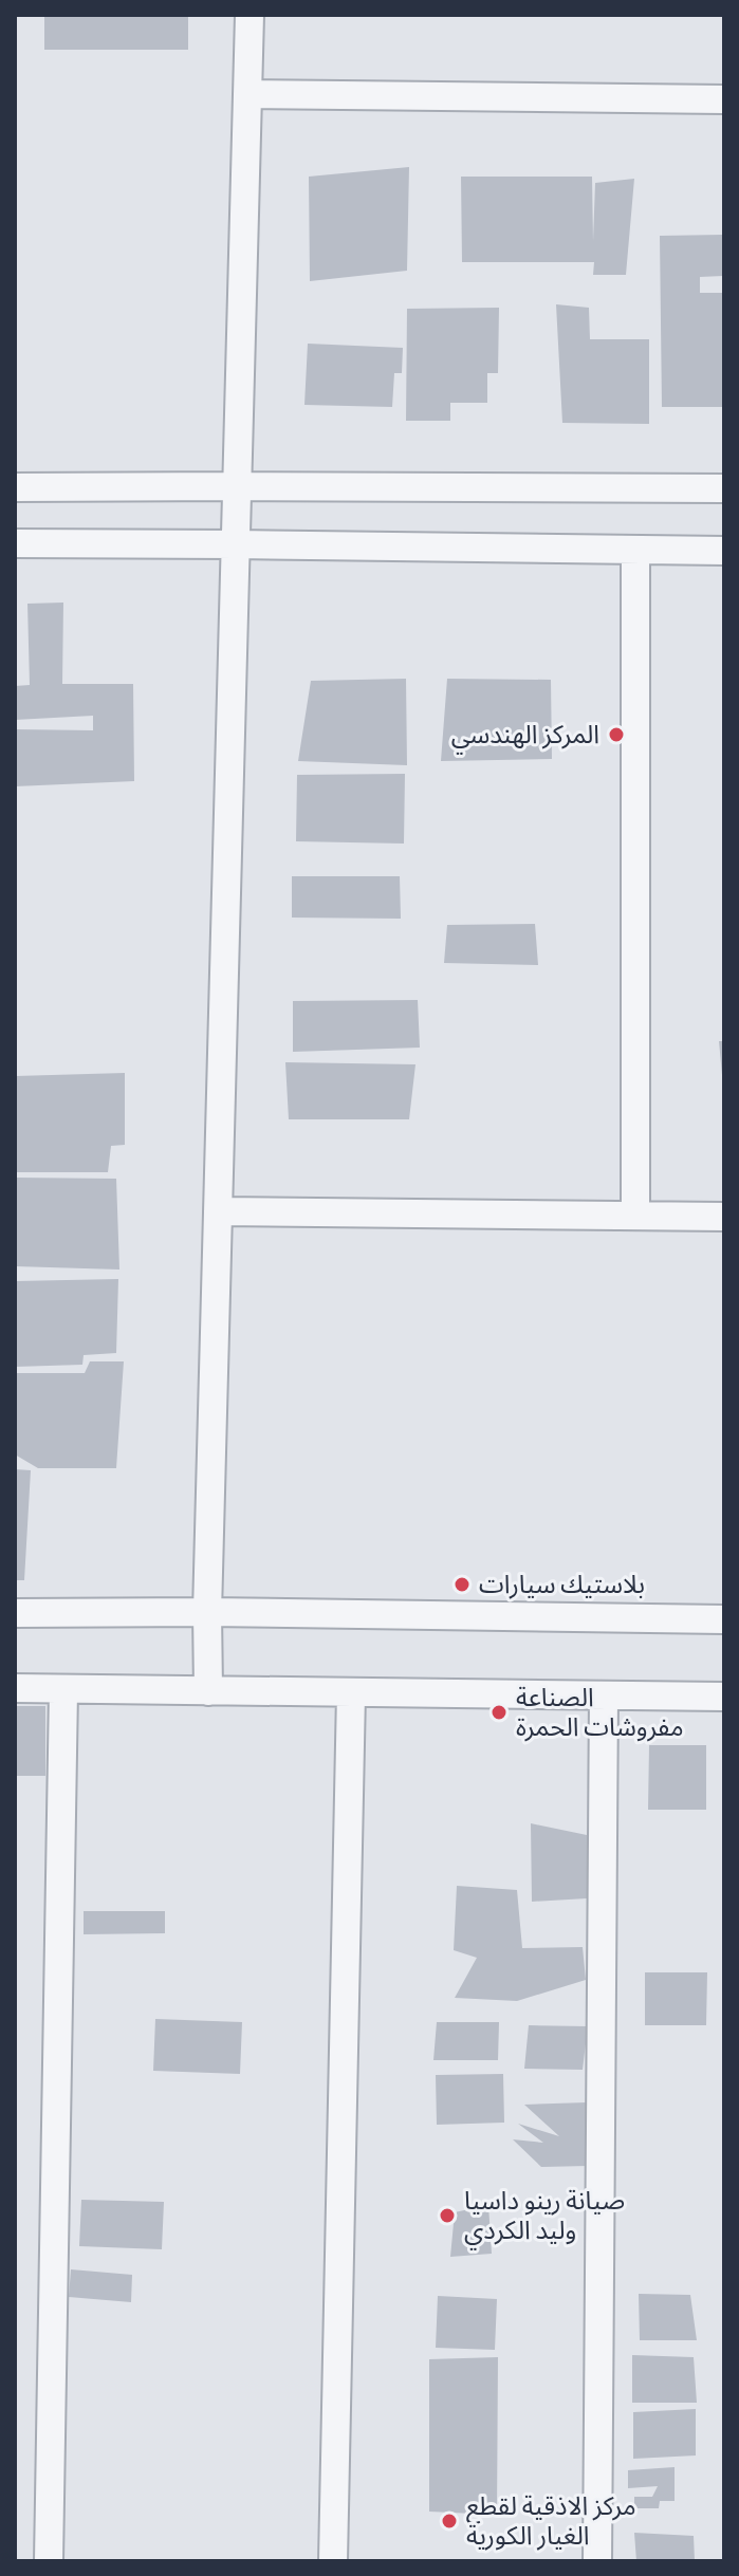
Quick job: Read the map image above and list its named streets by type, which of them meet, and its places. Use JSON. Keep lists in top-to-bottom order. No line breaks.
{"places":["المركز الهندسي","بلاستيك سيارات","الصناعة مفروشات الحمرة","صيانة رينو داسيا وليد الكردي","مركز الاذقية لقطع الغيار الكورية"]}
